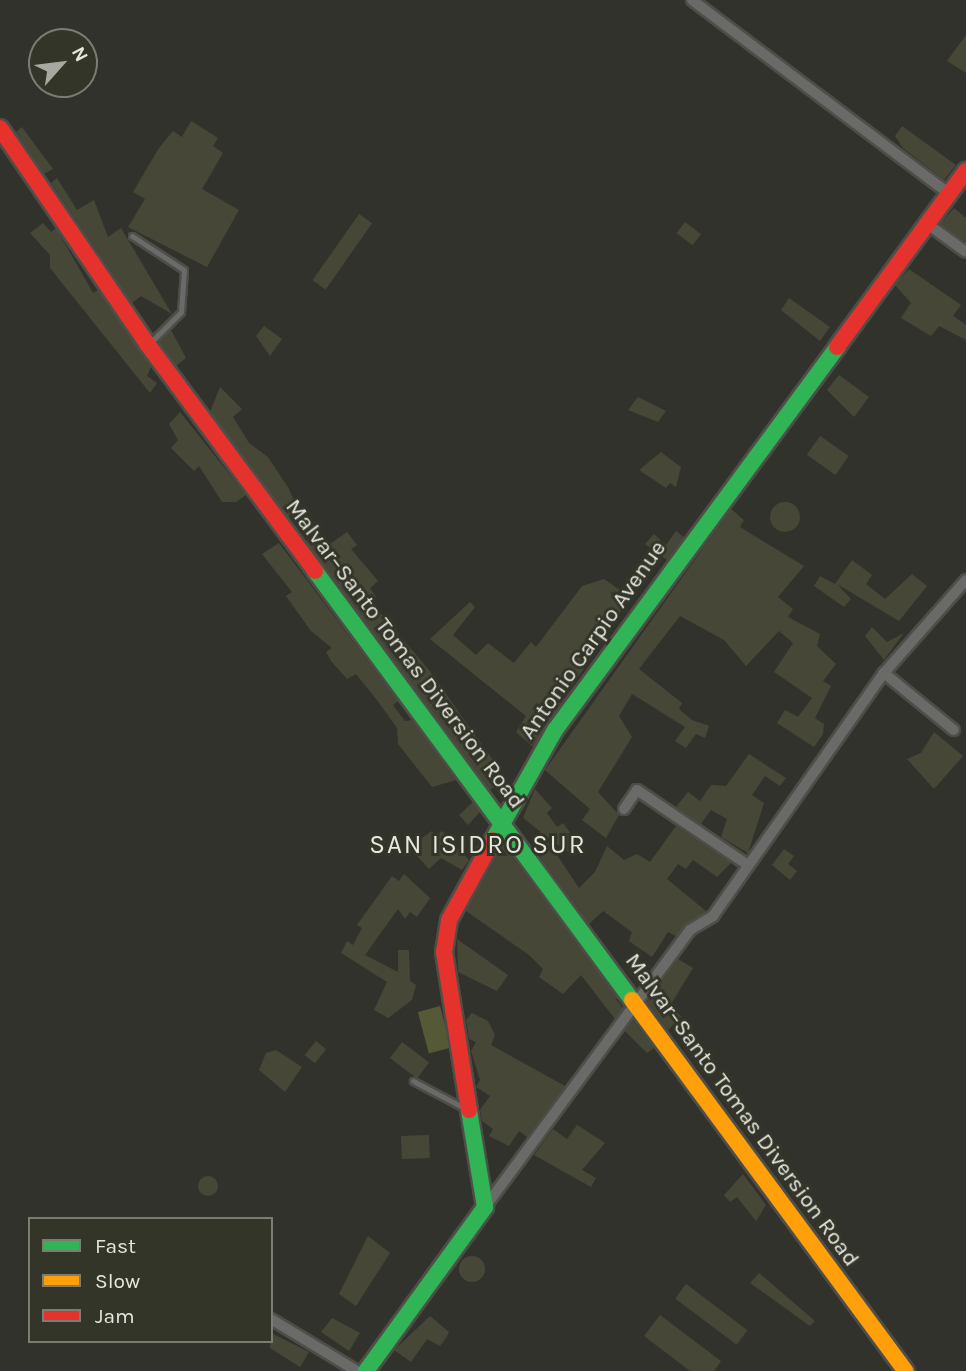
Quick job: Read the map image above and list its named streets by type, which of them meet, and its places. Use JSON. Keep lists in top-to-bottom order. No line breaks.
{"streets":{"street":["Antonio Carpio Avenue","Malvar–Santo Tomas Diversion Road"]},"crossings":[["Antonio Carpio Avenue","Malvar–Santo Tomas Diversion Road"]],"districts":["SAN ISIDRO SUR"],"legend":["Fast","Slow","Jam"],"north":"top right"}
